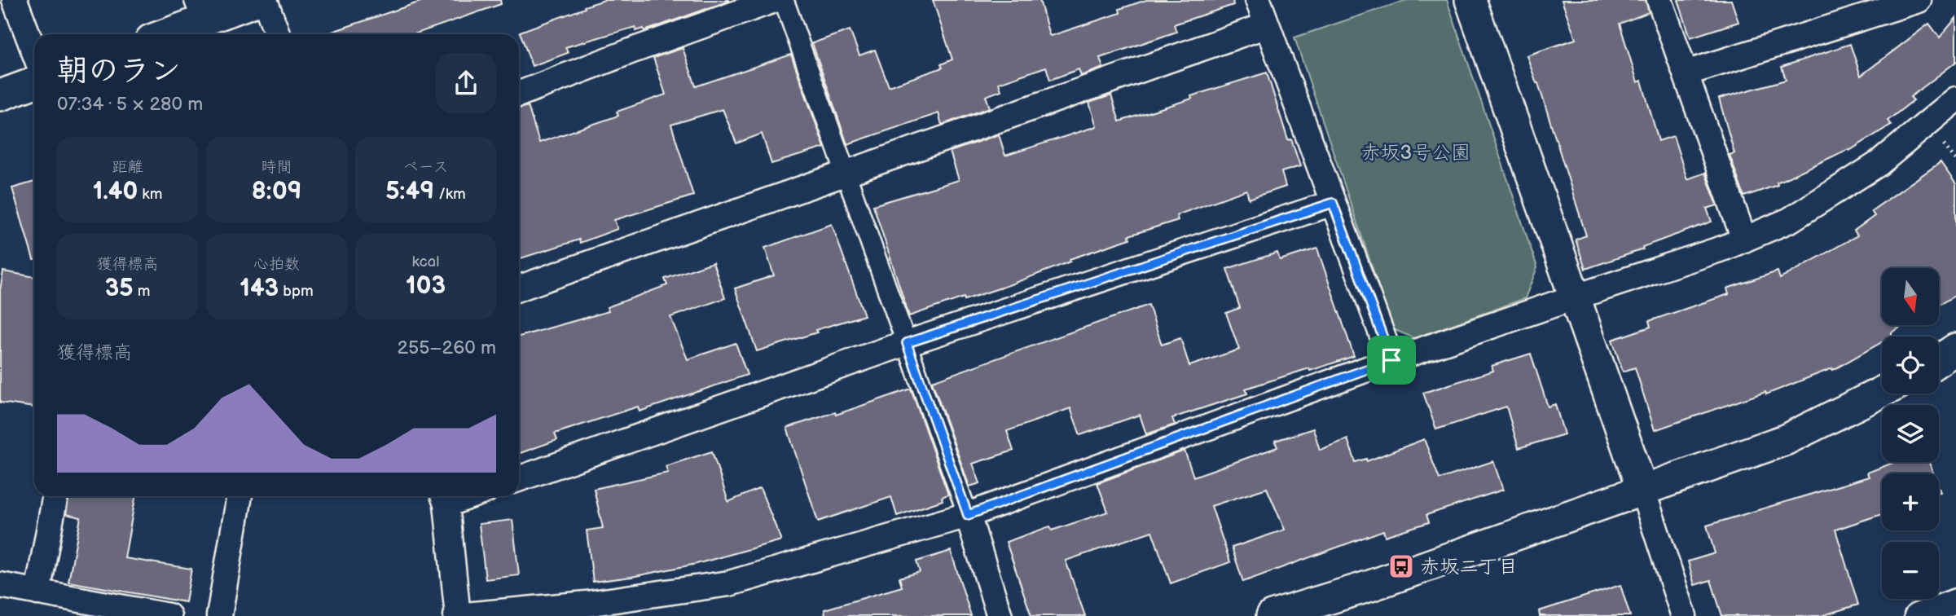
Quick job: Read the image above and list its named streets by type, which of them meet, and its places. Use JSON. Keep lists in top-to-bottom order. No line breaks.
{"parks":["赤坂3号公園"],"places":{"bus stop":["赤坂二丁目"]},"north":"bottom","page":{"heading":["朝のラン","07:34 · 5 × 280 m"],"stats":[["距離","1.40 km"],["時間","8:09"],["ペース","5:49 /km"],["獲得標高","35 m"],["心拍数","143 bpm"],["kcal","103"]],"map_buttons":["+","−"],"chart":["獲得標高","255–260 m"]}}
